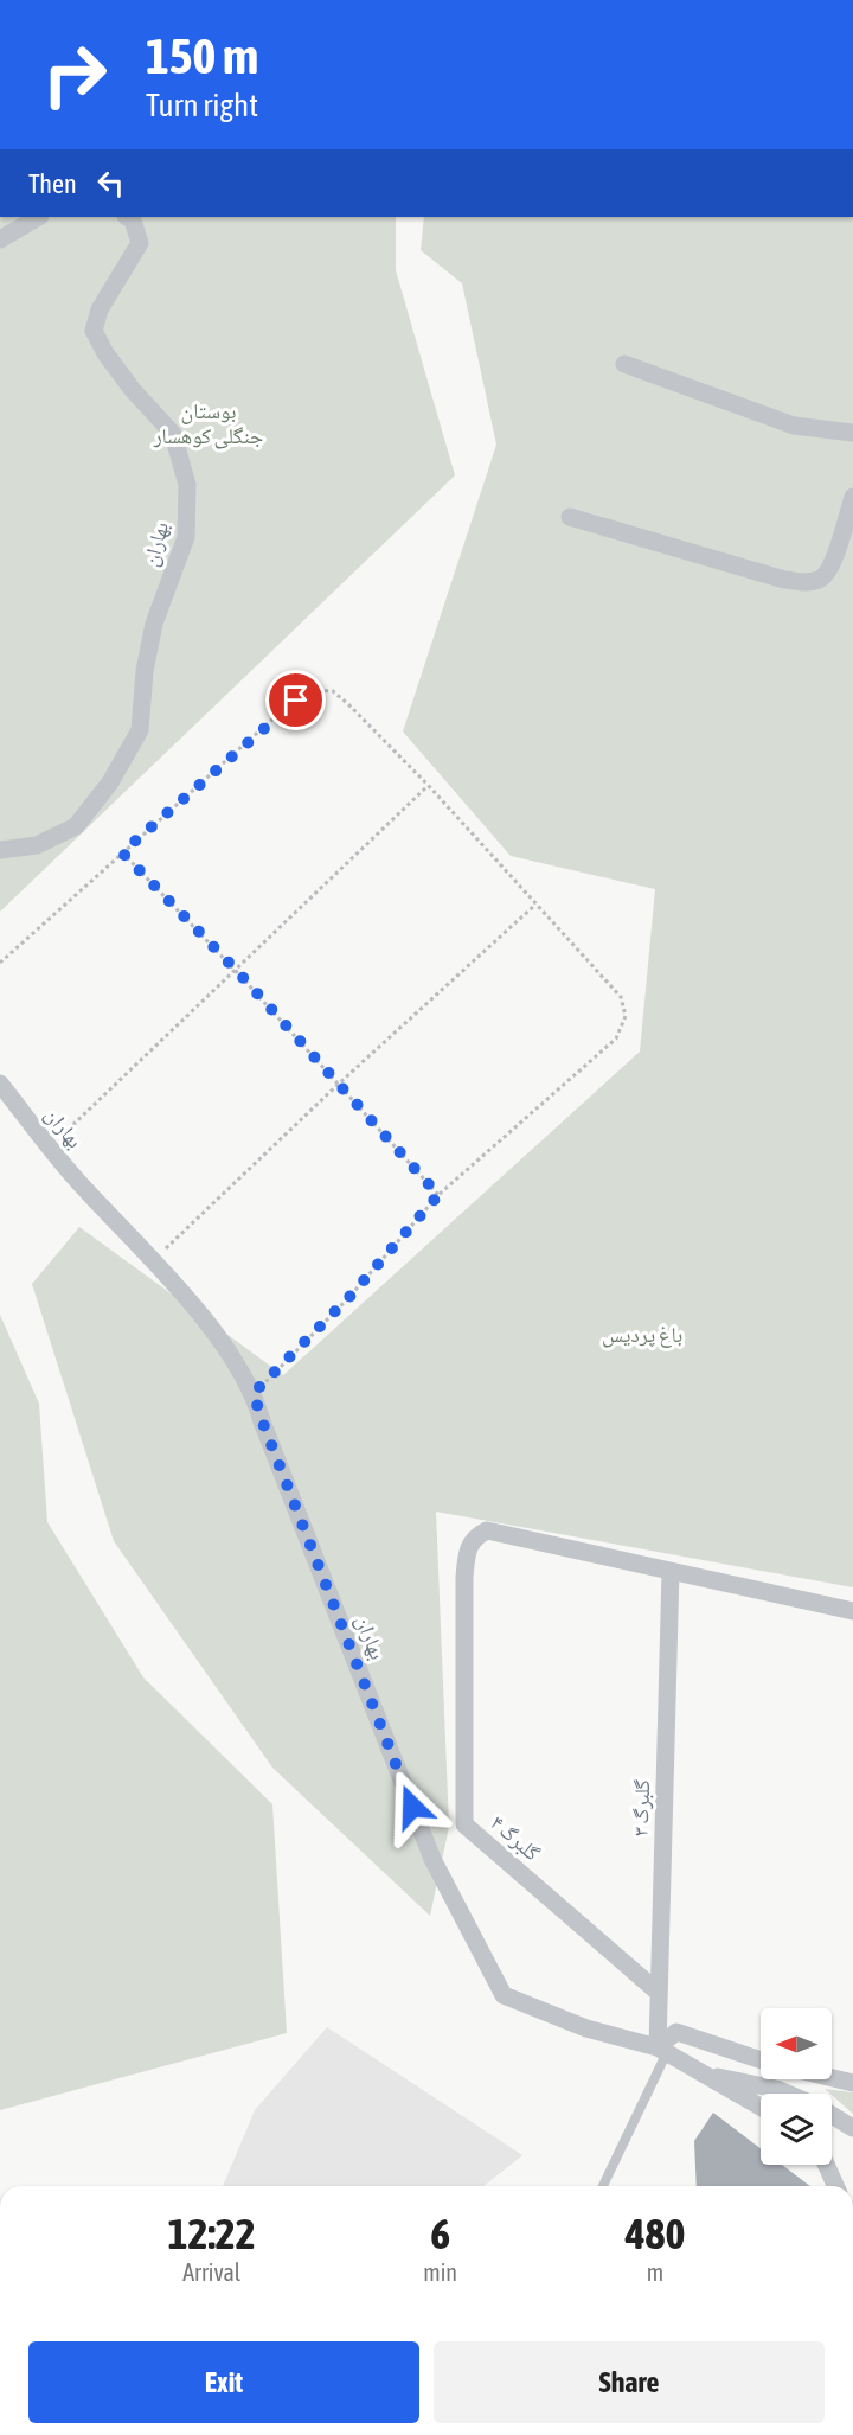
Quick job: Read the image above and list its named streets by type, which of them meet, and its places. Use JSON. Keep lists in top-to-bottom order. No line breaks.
{"streets":{"street":["بهاران","گلبرگ ۳","گلبرگ ۴"]},"crossings":[["بهاران","گلبرگ ۳"],["گلبرگ ۳","گلبرگ ۴"]],"parks":["بوستان جنگلی کوهسار","باغ پردیس"],"north":"left","page":{"turn":["150 m","Turn right"],"then":"Then","eta":["12:22","Arrival","6","min","480","m"],"buttons":["Exit","Share"]}}
